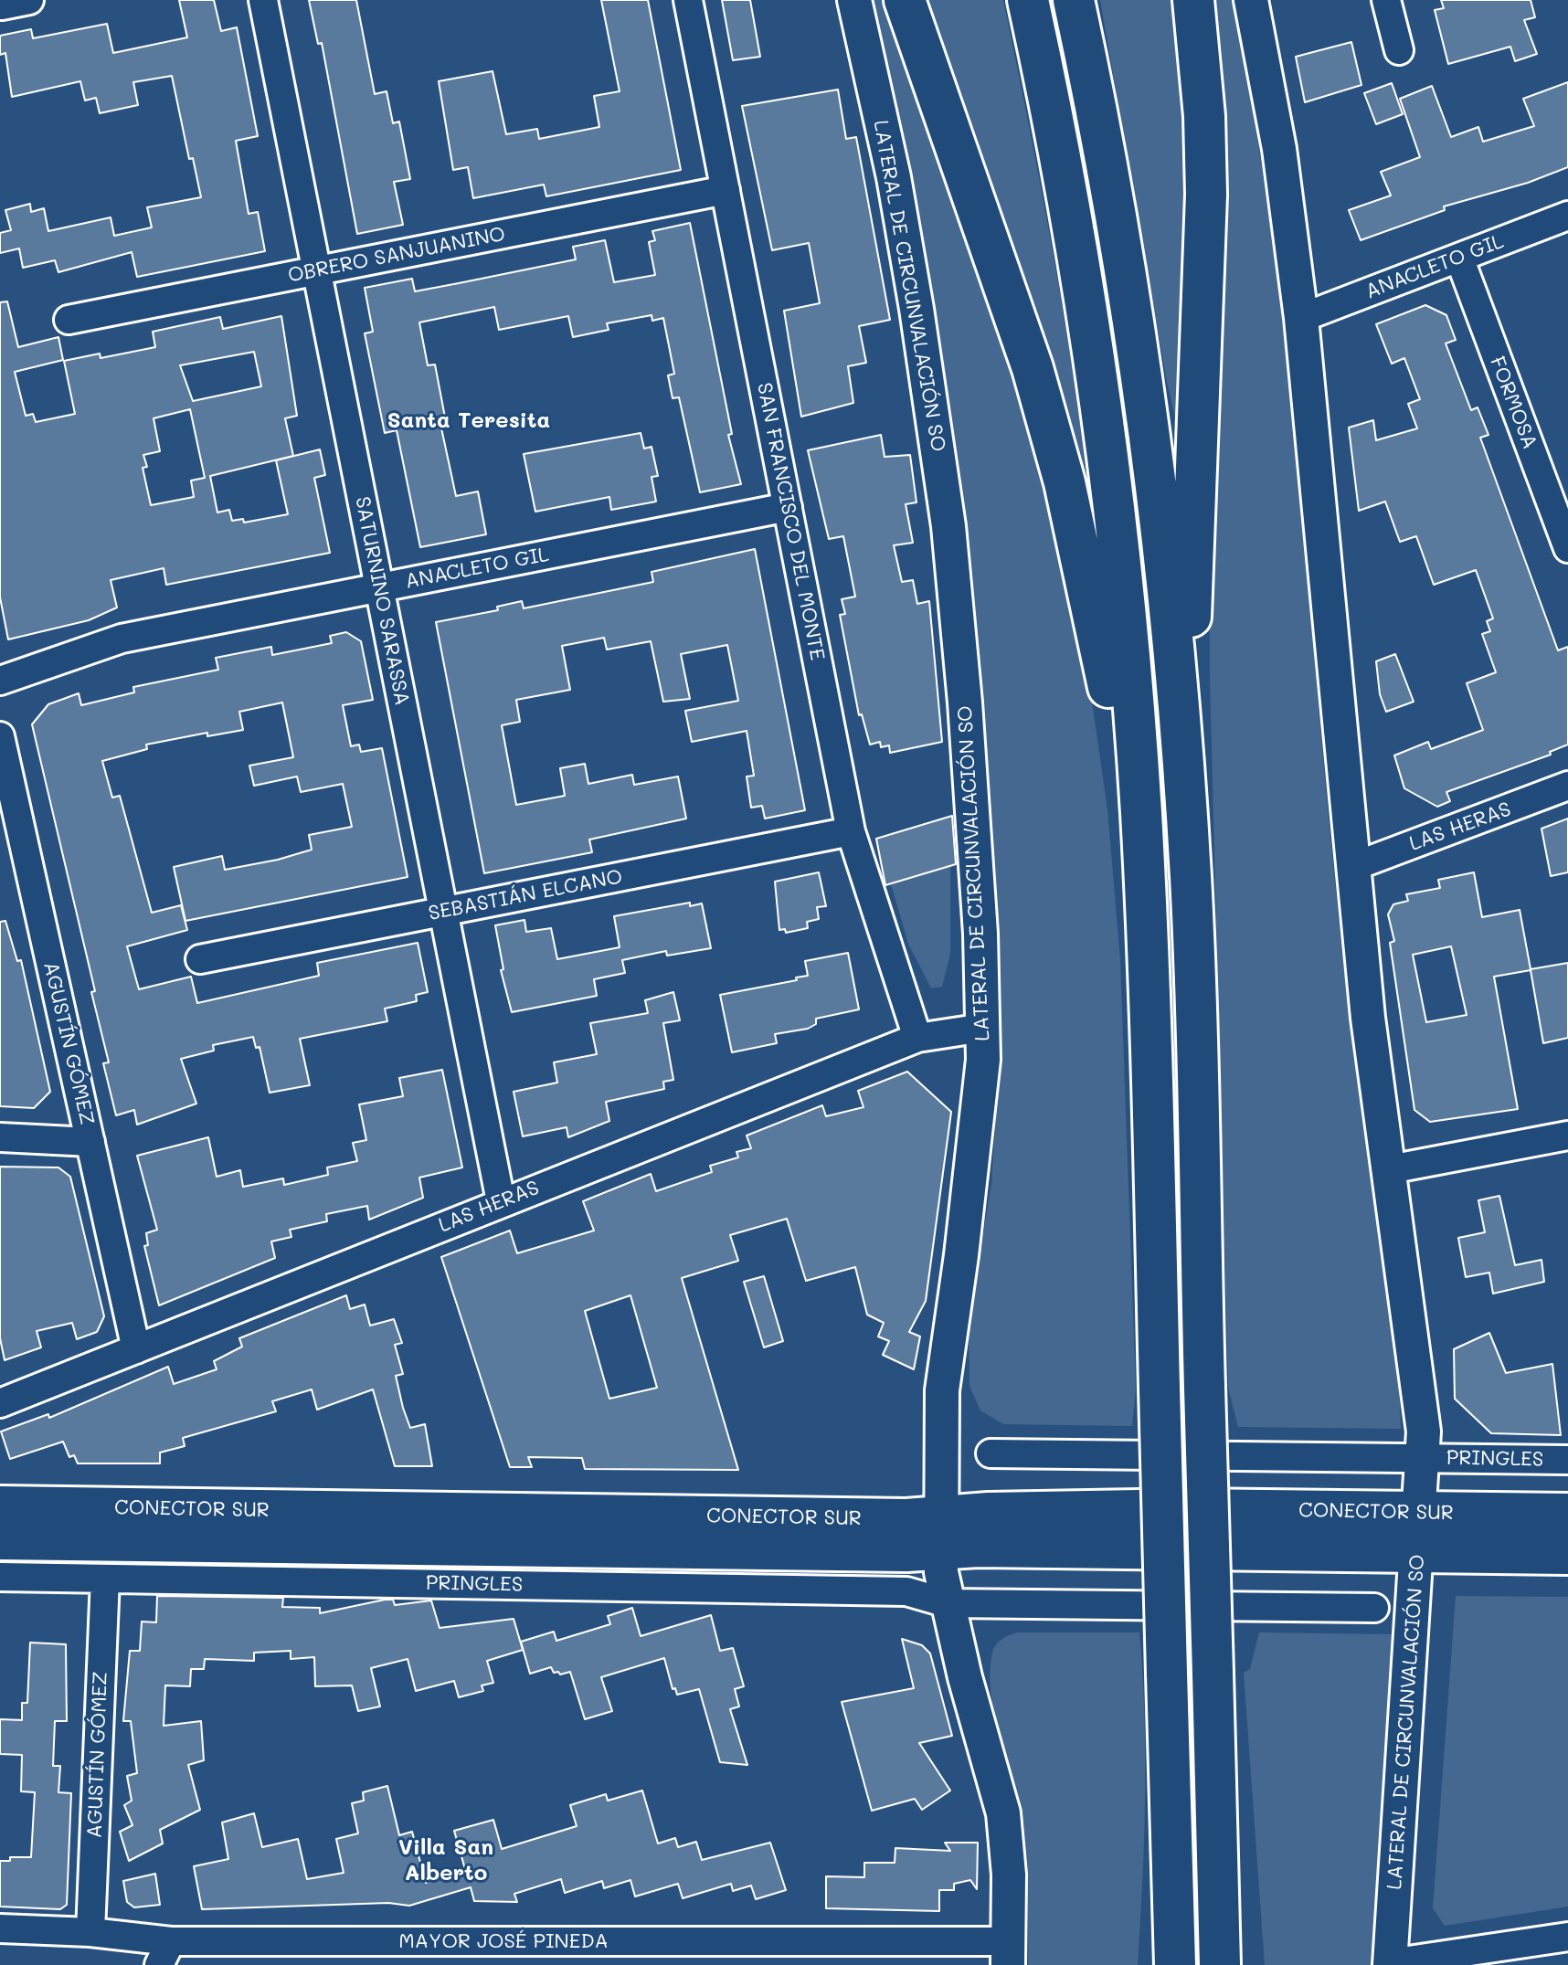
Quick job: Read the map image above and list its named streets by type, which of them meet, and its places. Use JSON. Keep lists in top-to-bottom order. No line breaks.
{"streets":{"main road":["CONECTOR SUR"],"street":["OBRERO SANJUANINO","ANACLETO GIL","LATERAL DE CIRCUNVALACIÓN SO","FORMOSA","SAN FRANCISCO DEL MONTE","SATURNINO SARASSA","LAS HERAS","SEBASTIÁN ELCANO","AGUSTÍN GÓMEZ","PRINGLES","MAYOR JOSÉ PINEDA"]},"crossings":[["OBRERO SANJUANINO","SAN FRANCISCO DEL MONTE"],["OBRERO SANJUANINO","SATURNINO SARASSA"],["ANACLETO GIL","LATERAL DE CIRCUNVALACIÓN SO"],["ANACLETO GIL","FORMOSA"],["ANACLETO GIL","SAN FRANCISCO DEL MONTE"],["ANACLETO GIL","SATURNINO SARASSA"],["LATERAL DE CIRCUNVALACIÓN SO","LAS HERAS"],["LATERAL DE CIRCUNVALACIÓN SO","PRINGLES"],["LATERAL DE CIRCUNVALACIÓN SO","CONECTOR SUR"],["LATERAL DE CIRCUNVALACIÓN SO","MAYOR JOSÉ PINEDA"],["SAN FRANCISCO DEL MONTE","LAS HERAS"],["SAN FRANCISCO DEL MONTE","SEBASTIÁN ELCANO"],["SATURNINO SARASSA","LAS HERAS"],["SATURNINO SARASSA","SEBASTIÁN ELCANO"],["LAS HERAS","AGUSTÍN GÓMEZ"],["AGUSTÍN GÓMEZ","PRINGLES"],["AGUSTÍN GÓMEZ","MAYOR JOSÉ PINEDA"]],"districts":["Santa Teresita","Villa San Alberto"]}
